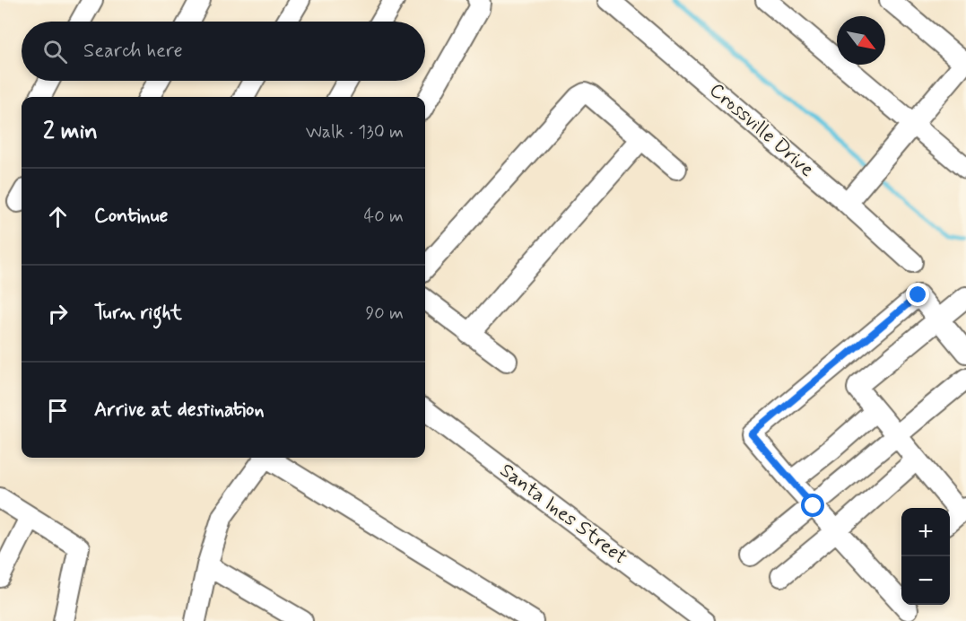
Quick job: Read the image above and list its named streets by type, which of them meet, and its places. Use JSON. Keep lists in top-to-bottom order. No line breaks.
{"streets":{"street":["Crossville Drive","Santa Ines Street"]},"north":"bottom right","page":{"search":"Search here","heading":["2 min","Walk · 130 m"],"list":[["Continue","40 m"],["Turn right","90 m"],"Arrive at destination"],"map_buttons":["+","−"]}}
